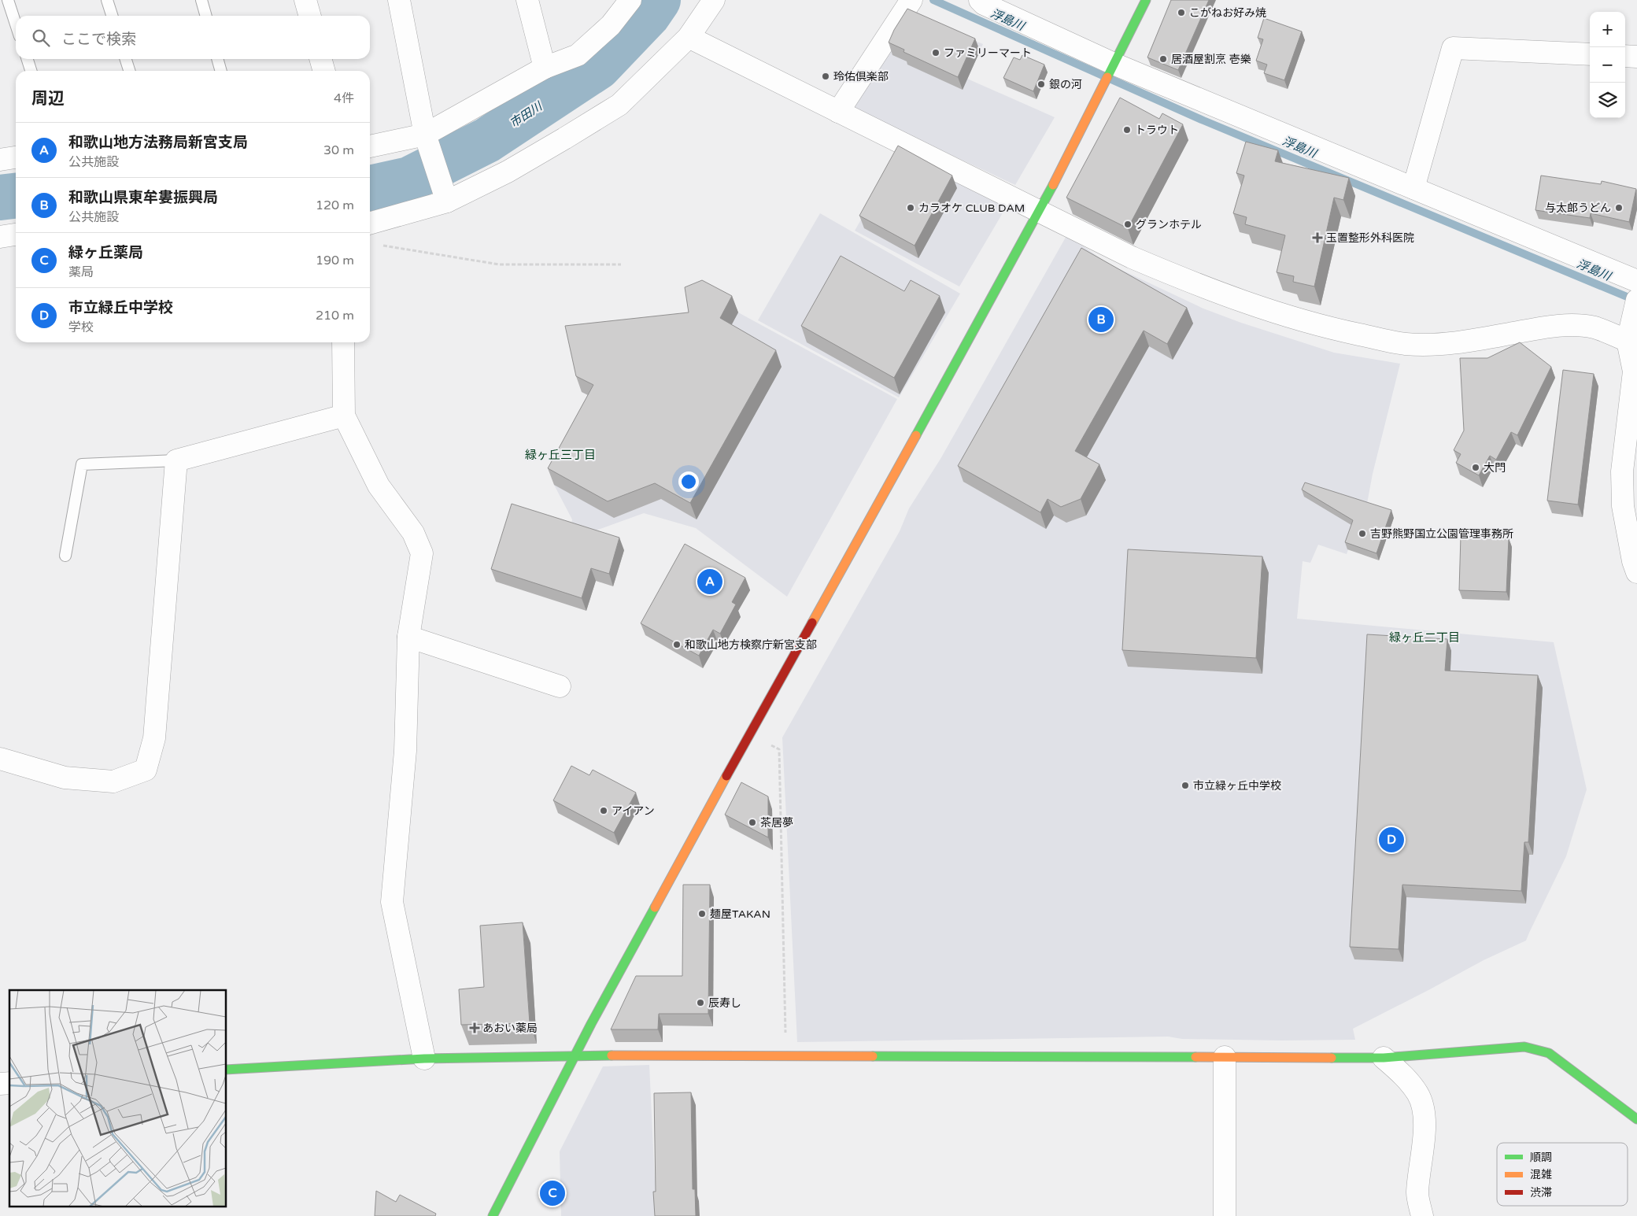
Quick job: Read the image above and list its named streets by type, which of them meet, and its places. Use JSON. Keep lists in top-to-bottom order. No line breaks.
{"districts":["緑ヶ丘三丁目","緑ヶ丘二丁目"],"water":["浮島川","市田川"],"places":{"other":["こがねお好み焼","ファミリーマート","居酒屋割烹 壱樂","玲佑倶楽部","銀の河","トラウト","カラオケ CLUB DAM","与太郎うどん","グランホテル","大門","吉野熊野国立公園管理事務所","和歌山地方検察庁新宮支部","市立緑ヶ丘中学校","アイアン","茶居夢","麺屋TAKAN","辰寿し"],"health":["玉置整形外科医院","あおい薬局"]},"legend":["順調","混雑","渋滞"],"page":{"map_buttons":["+","−"],"search":"ここで検索","heading":["周辺","4件"],"list":[{"mark":"A","name":"和歌山地方法務局新宮支局","note":"公共施設","value":"30 m"},{"mark":"B","name":"和歌山県東牟婁振興局","note":"公共施設","value":"120 m"},{"mark":"C","name":"緑ヶ丘薬局","note":"薬局","value":"190 m"},{"mark":"D","name":"市立緑丘中学校","note":"学校","value":"210 m"}],"pins":["B","A","D","C"]}}
